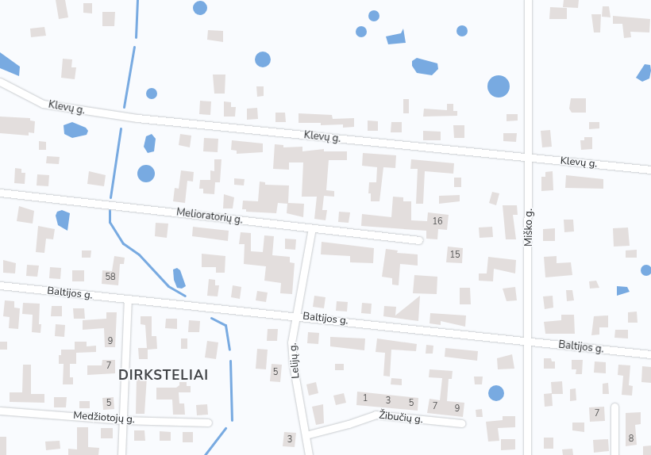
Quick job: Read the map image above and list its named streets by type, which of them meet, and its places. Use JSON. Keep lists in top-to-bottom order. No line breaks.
{"streets":{"street":["Klevų g.","Melioratorių g.","Miško g.","Baltijos g.","Lelijų g.","Medžiotojų g.","Žibučių g."]},"crossings":[["Klevų g.","Miško g."],["Melioratorių g.","Lelijų g."],["Miško g.","Baltijos g."],["Baltijos g.","Lelijų g."],["Lelijų g.","Žibučių g."]],"districts":["DIRKSTELIAI"],"house_numbers":["16","15","58","9","7","5","1","3","5","5","7","9","7","8","3"]}
